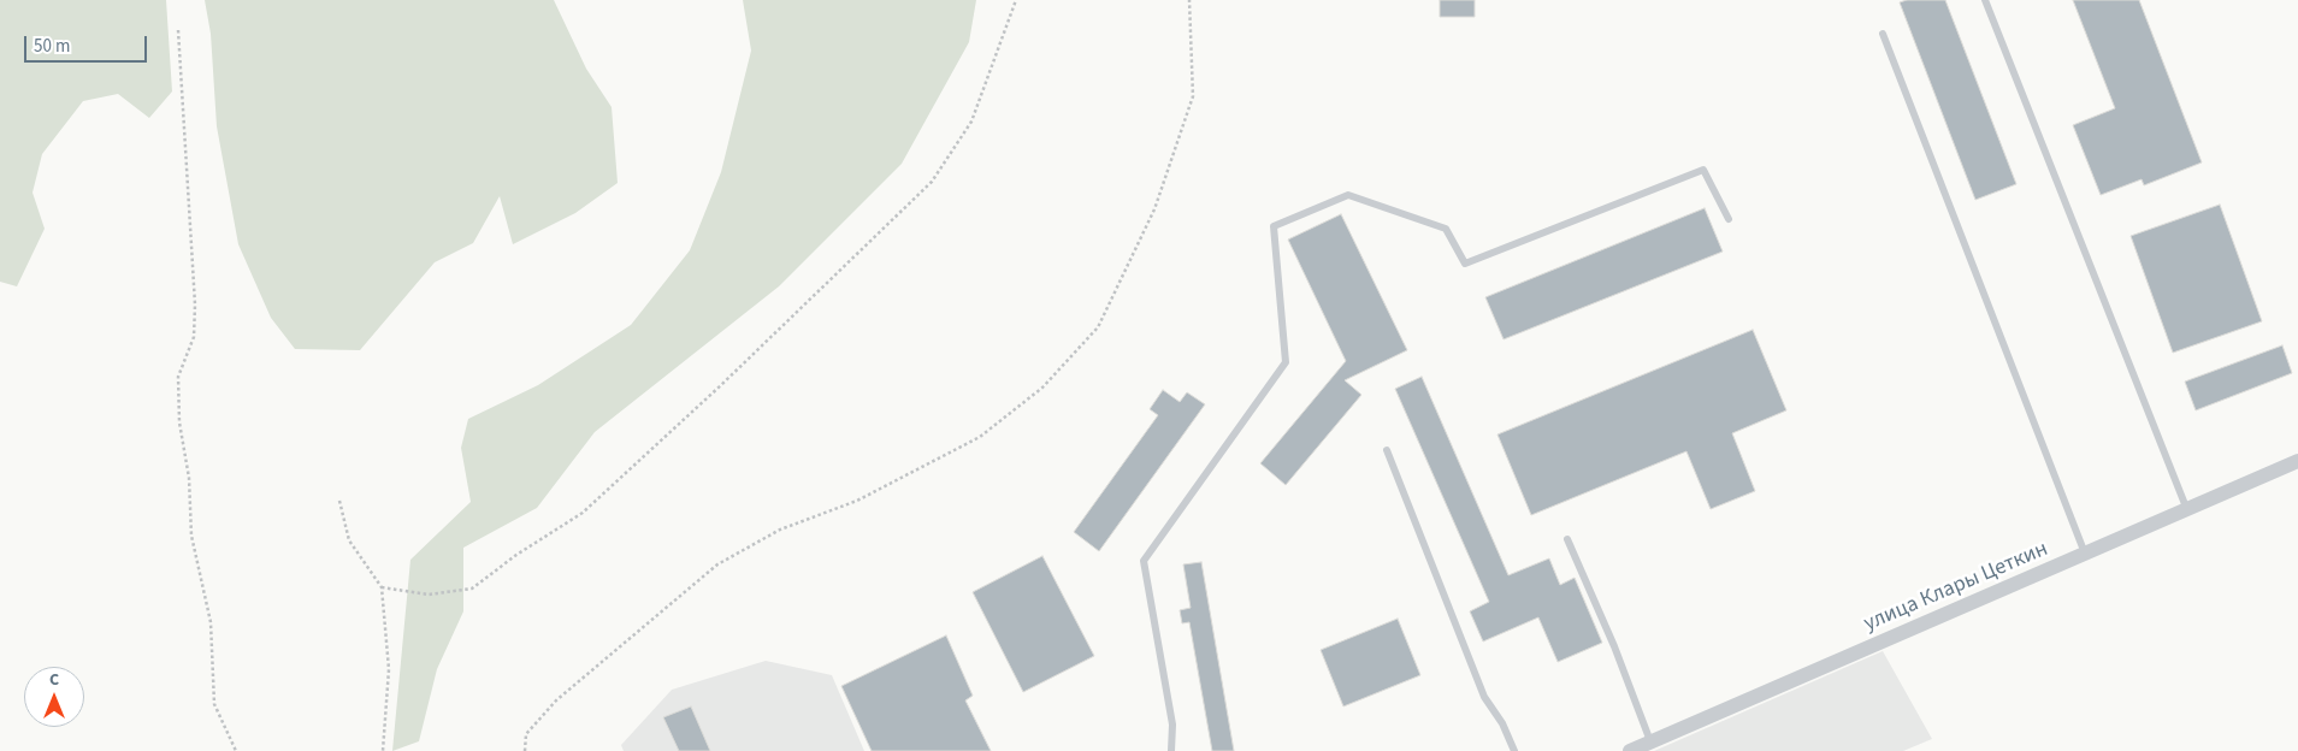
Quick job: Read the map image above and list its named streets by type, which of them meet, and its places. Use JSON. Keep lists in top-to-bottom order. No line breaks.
{"streets":{"street":["улица Клары Цеткин"]},"scale_bar":"50 m","north":"top"}
